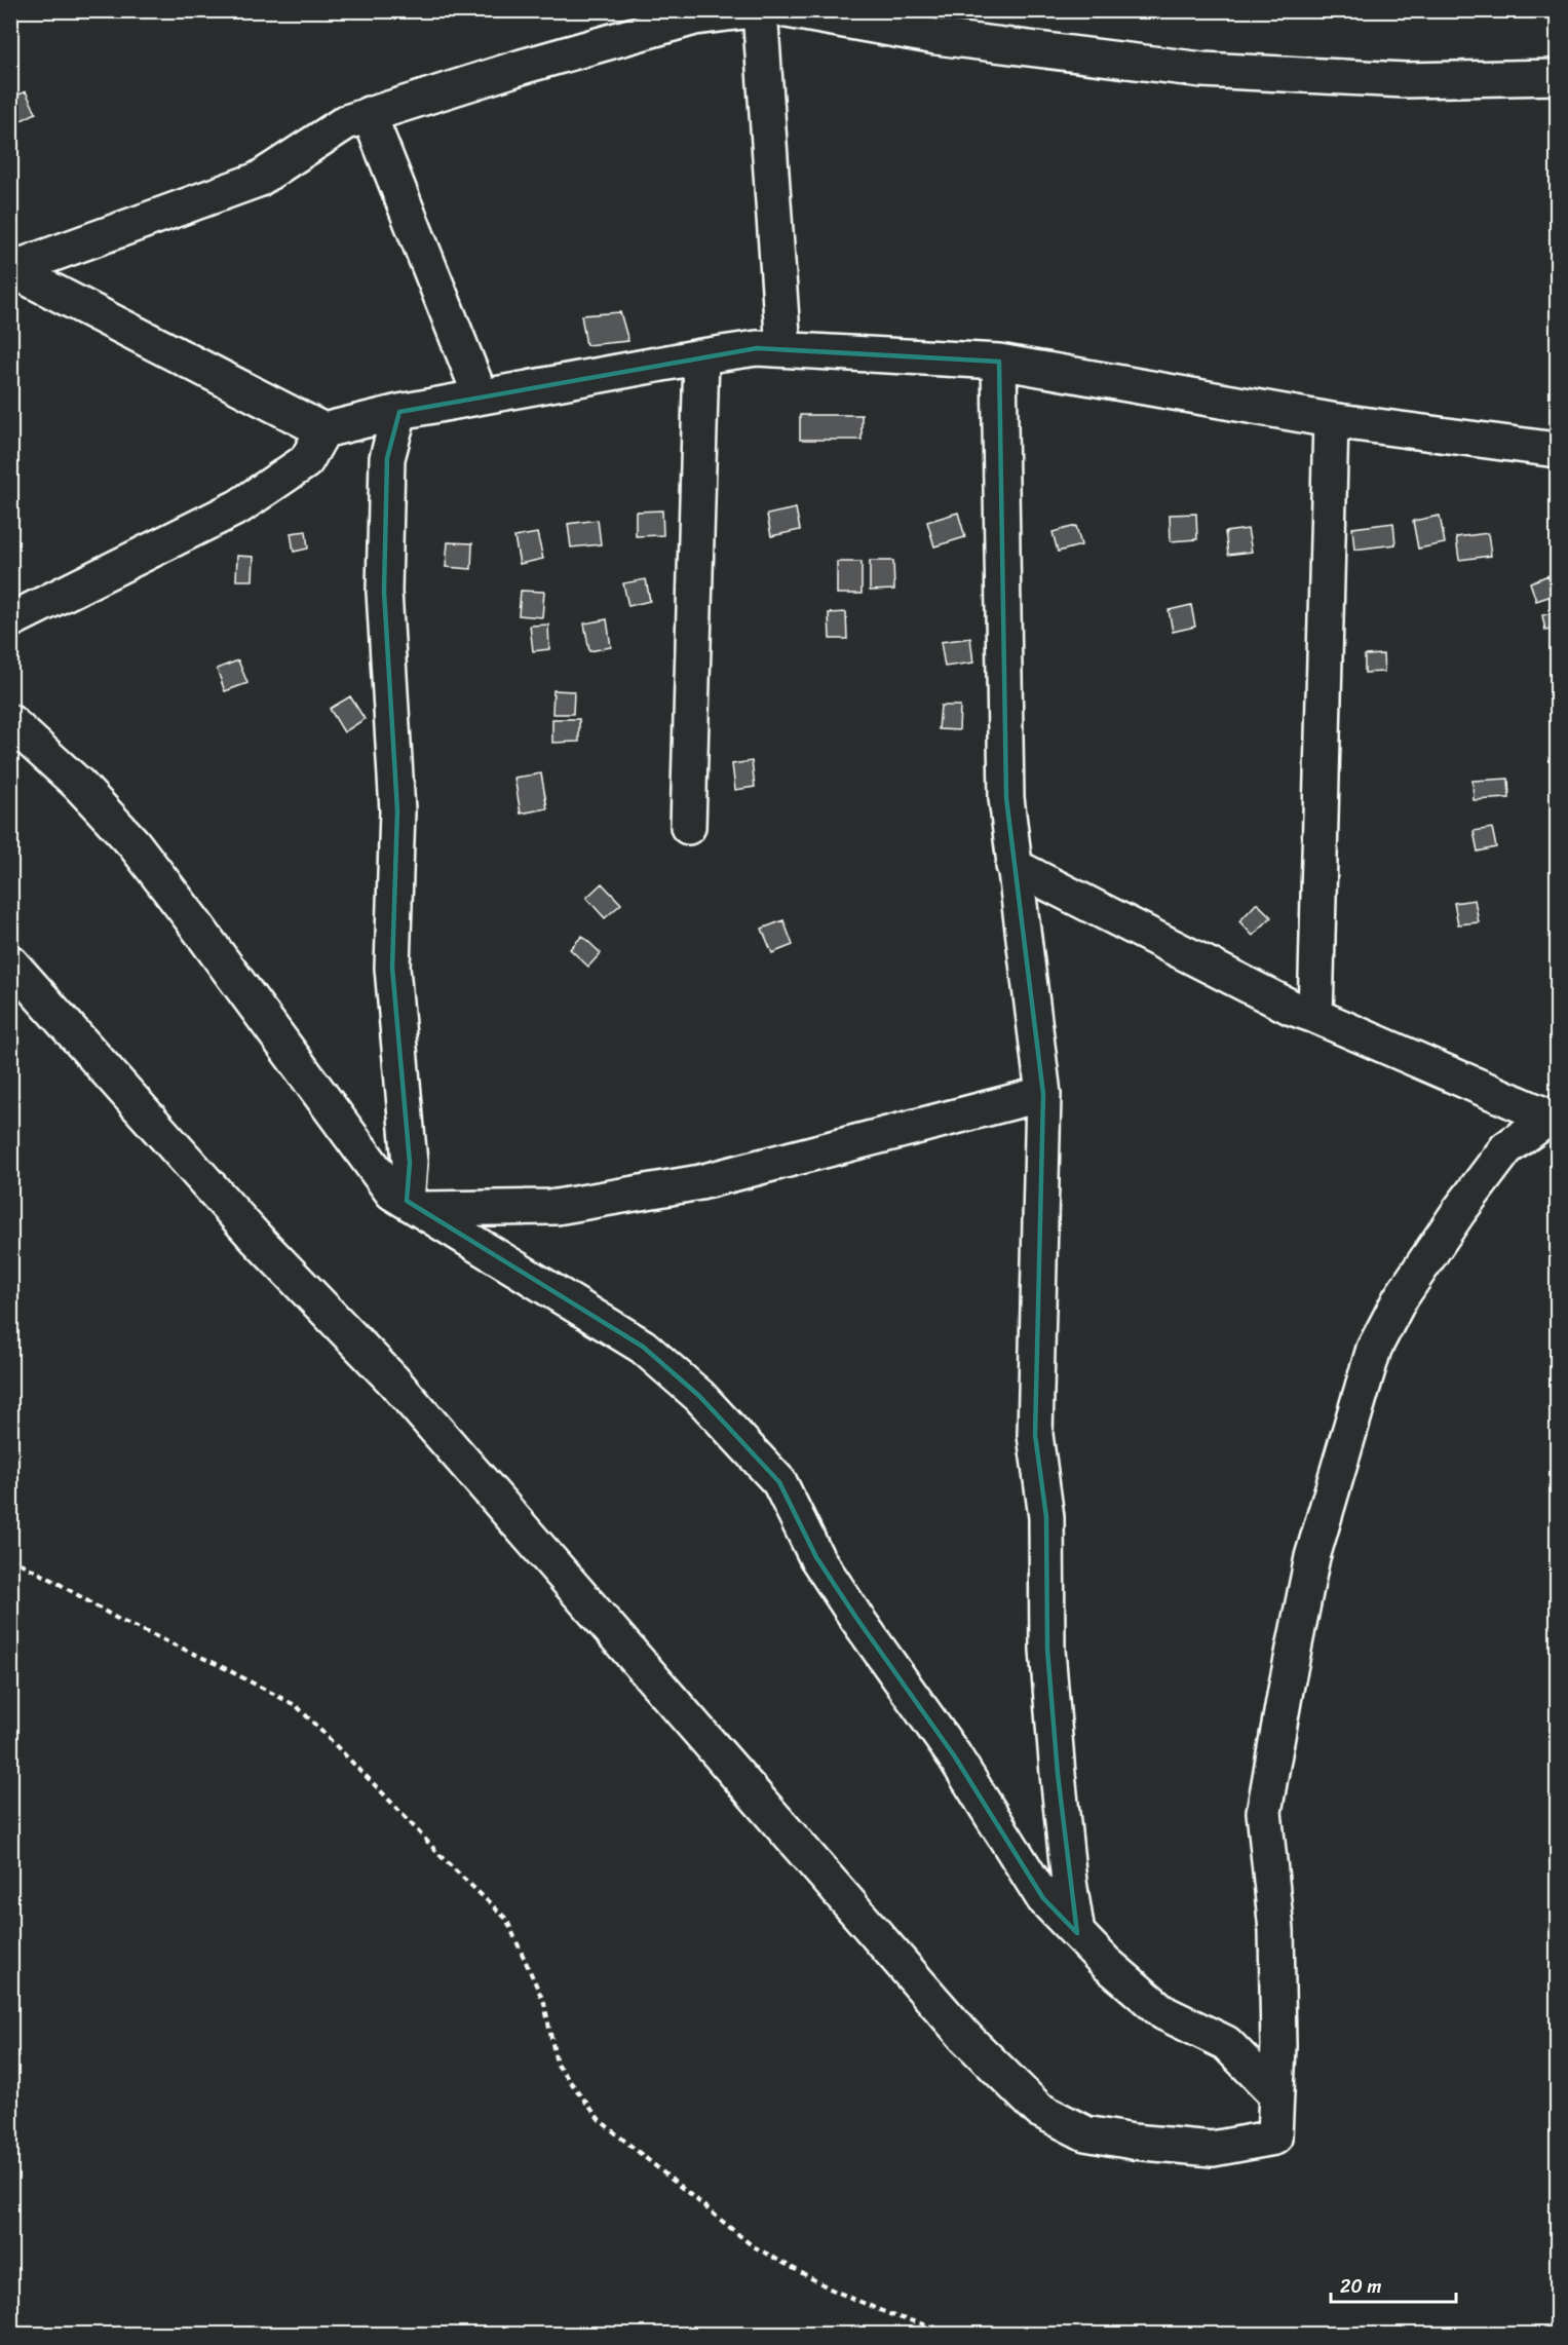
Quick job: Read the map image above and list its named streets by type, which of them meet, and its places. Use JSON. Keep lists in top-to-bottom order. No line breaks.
{"scale_bar":"20 m"}
